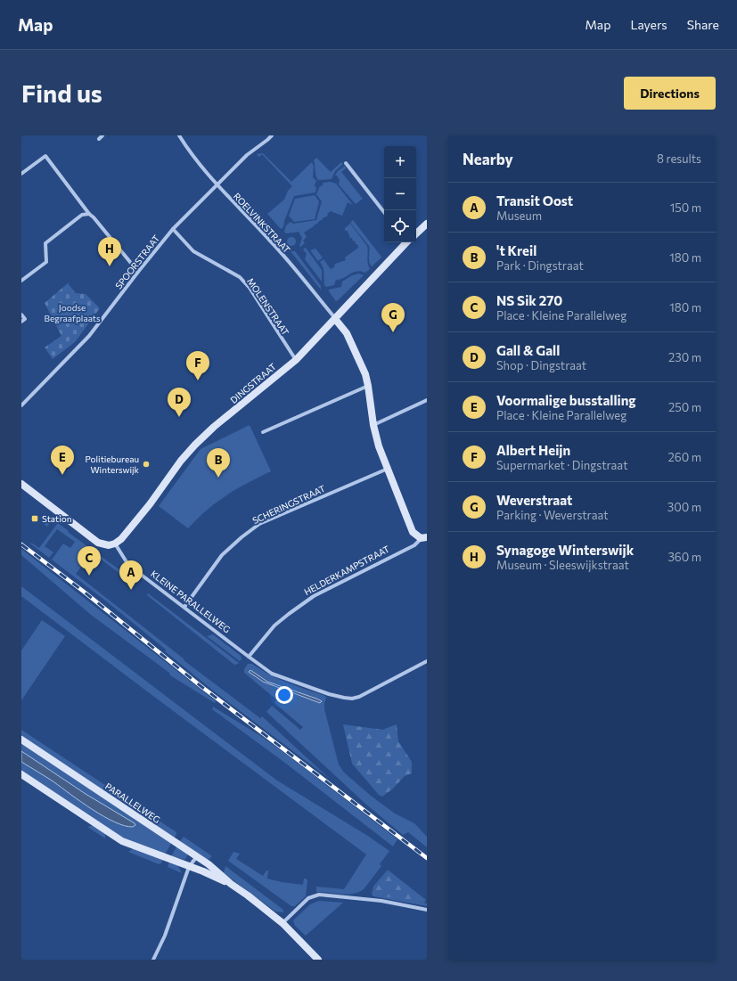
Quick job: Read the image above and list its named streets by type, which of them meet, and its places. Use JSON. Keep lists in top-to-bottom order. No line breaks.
{"streets":{"street":["ROELVINKSTRAAT","SPOORSTRAAT","MOLENSTRAAT","DINGSTRAAT","SCHERINGSTRAAT","HELDERKAMPSTRAAT","KLEINE PARALLELWEG","PARALLELWEG"]},"crossings":[["ROELVINKSTRAAT","SPOORSTRAAT"],["ROELVINKSTRAAT","DINGSTRAAT"],["SPOORSTRAAT","MOLENSTRAAT"],["MOLENSTRAAT","DINGSTRAAT"],["DINGSTRAAT","KLEINE PARALLELWEG"],["SCHERINGSTRAAT","KLEINE PARALLELWEG"],["HELDERKAMPSTRAAT","KLEINE PARALLELWEG"]],"parks":["Joodse Begraafplaats"],"places":{"other":["Politiebureau Winterswijk"],"transit":["Station"]},"page":{"header":"Map","nav":["Map","Layers","Share"],"buttons":"Directions","title":"Find us","heading":["Nearby","8 results"],"map_buttons":["+","−"],"list":[{"mark":"A","name":"Transit Oost","note":"Museum","value":"150 m"},{"mark":"B","name":"'t Kreil","note":"Park · Dingstraat","value":"180 m"},{"mark":"C","name":"NS Sik 270","note":"Place · Kleine Parallelweg","value":"180 m"},{"mark":"D","name":"Gall & Gall","note":"Shop · Dingstraat","value":"230 m"},{"mark":"E","name":"Voormalige busstalling","note":"Place · Kleine Parallelweg","value":"250 m"},{"mark":"F","name":"Albert Heijn","note":"Supermarket · Dingstraat","value":"260 m"},{"mark":"G","name":"Weverstraat","note":"Parking · Weverstraat","value":"300 m"},{"mark":"H","name":"Synagoge Winterswijk","note":"Museum · Sleeswijkstraat","value":"360 m"}],"pins":["H","G","F","D","E","B","C","A"]}}
